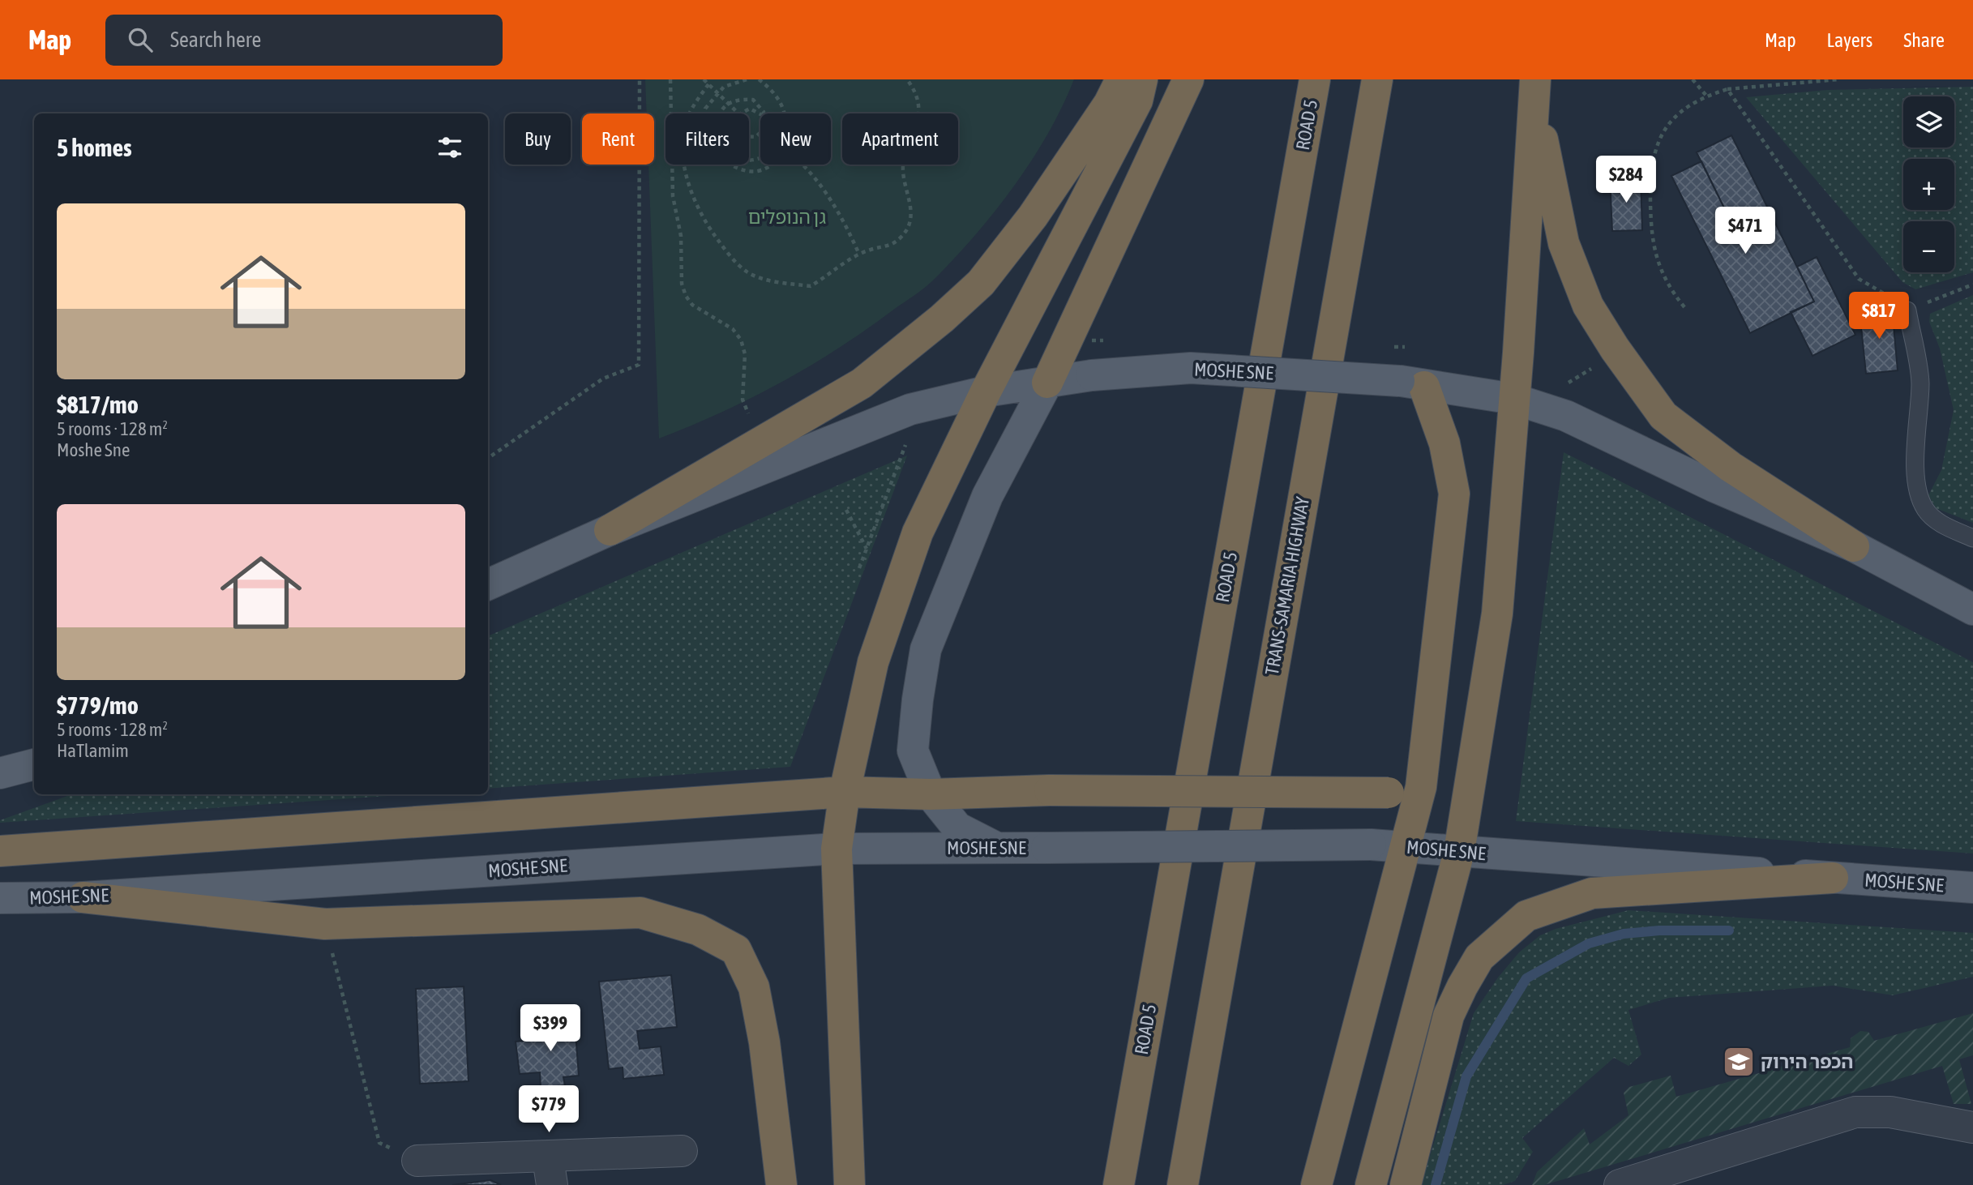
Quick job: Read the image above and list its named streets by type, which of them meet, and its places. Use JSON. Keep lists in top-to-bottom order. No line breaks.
{"streets":{"highway":["ROAD 5"],"main road":["MOSHE SNE"]},"parks":["גן הנופלים"],"places":{"school or university":["הכפר הירוק"]},"page":{"header":"Map","search":"Search here","nav":["Map","Layers","Share"],"map_buttons":["+","−"],"chip":["Buy","Rent","Filters","New","Apartment"],"heading":"5 homes","price":["$284","$471","$817","$399","$779"],"list":[{"name":"$817/mo","note":"5 rooms · 128 m² · Moshe Sne"},{"name":"$779/mo","note":"5 rooms · 128 m² · HaTlamim"}]}}
